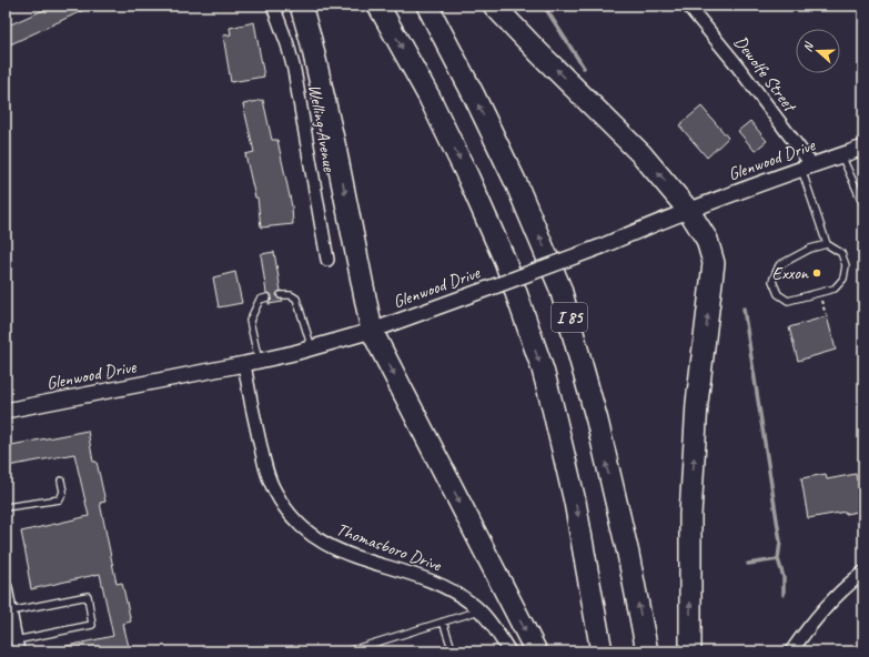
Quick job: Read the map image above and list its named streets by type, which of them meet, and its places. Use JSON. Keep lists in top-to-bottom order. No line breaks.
{"streets":{"highway":["I 85"],"street":["Dewolfe Street","Welling Avenue","Glenwood Drive","Thomasboro Drive"]},"crossings":[["Dewolfe Street","Glenwood Drive"],["Glenwood Drive","Thomasboro Drive"]],"places":["Exxon"],"north":"left"}
